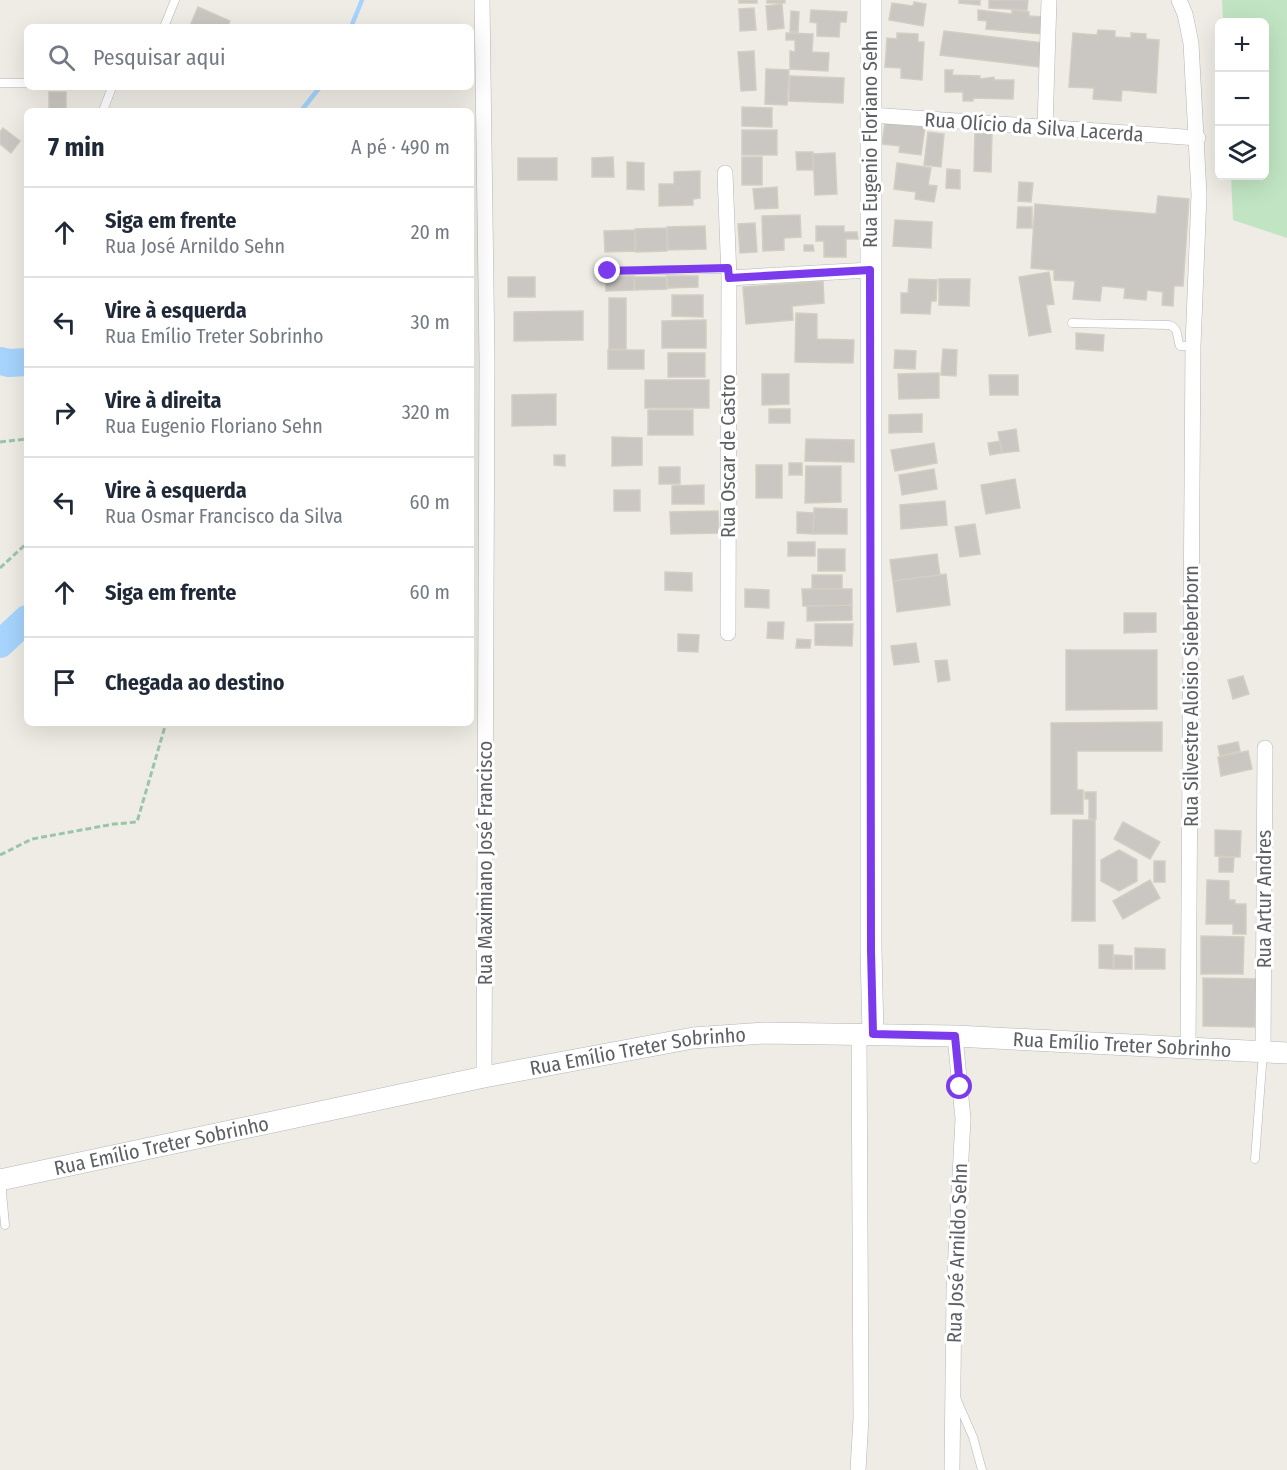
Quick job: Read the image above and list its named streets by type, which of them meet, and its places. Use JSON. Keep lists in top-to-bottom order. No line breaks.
{"streets":{"main road":["Rua Eugenio Floriano Sehn","Rua Emílio Treter Sobrinho"],"street":["Rua Olício da Silva Lacerda","Rua Oscar de Castro","Rua Silvestre Aloisio Sieberborn","Rua Maximiano José Francisco","Rua Artur Andres","Rua José Arnildo Sehn"]},"crossings":[["Rua Olício da Silva Lacerda","Rua Eugenio Floriano Sehn"],["Rua Olício da Silva Lacerda","Rua Silvestre Aloisio Sieberborn"],["Rua Eugenio Floriano Sehn","Rua Emílio Treter Sobrinho"],["Rua Silvestre Aloisio Sieberborn","Rua Emílio Treter Sobrinho"],["Rua Maximiano José Francisco","Rua Emílio Treter Sobrinho"],["Rua Artur Andres","Rua Emílio Treter Sobrinho"],["Rua Emílio Treter Sobrinho","Rua José Arnildo Sehn"]],"page":{"map_buttons":["+","−"],"search":"Pesquisar aqui","heading":["7 min","A pé · 490 m"],"list":[["Siga em frente","Rua José Arnildo Sehn","20 m"],["Vire à esquerda","Rua Emílio Treter Sobrinho","30 m"],["Vire à direita","Rua Eugenio Floriano Sehn","320 m"],["Vire à esquerda","Rua Osmar Francisco da Silva","60 m"],["Siga em frente","60 m"],"Chegada ao destino"]}}
